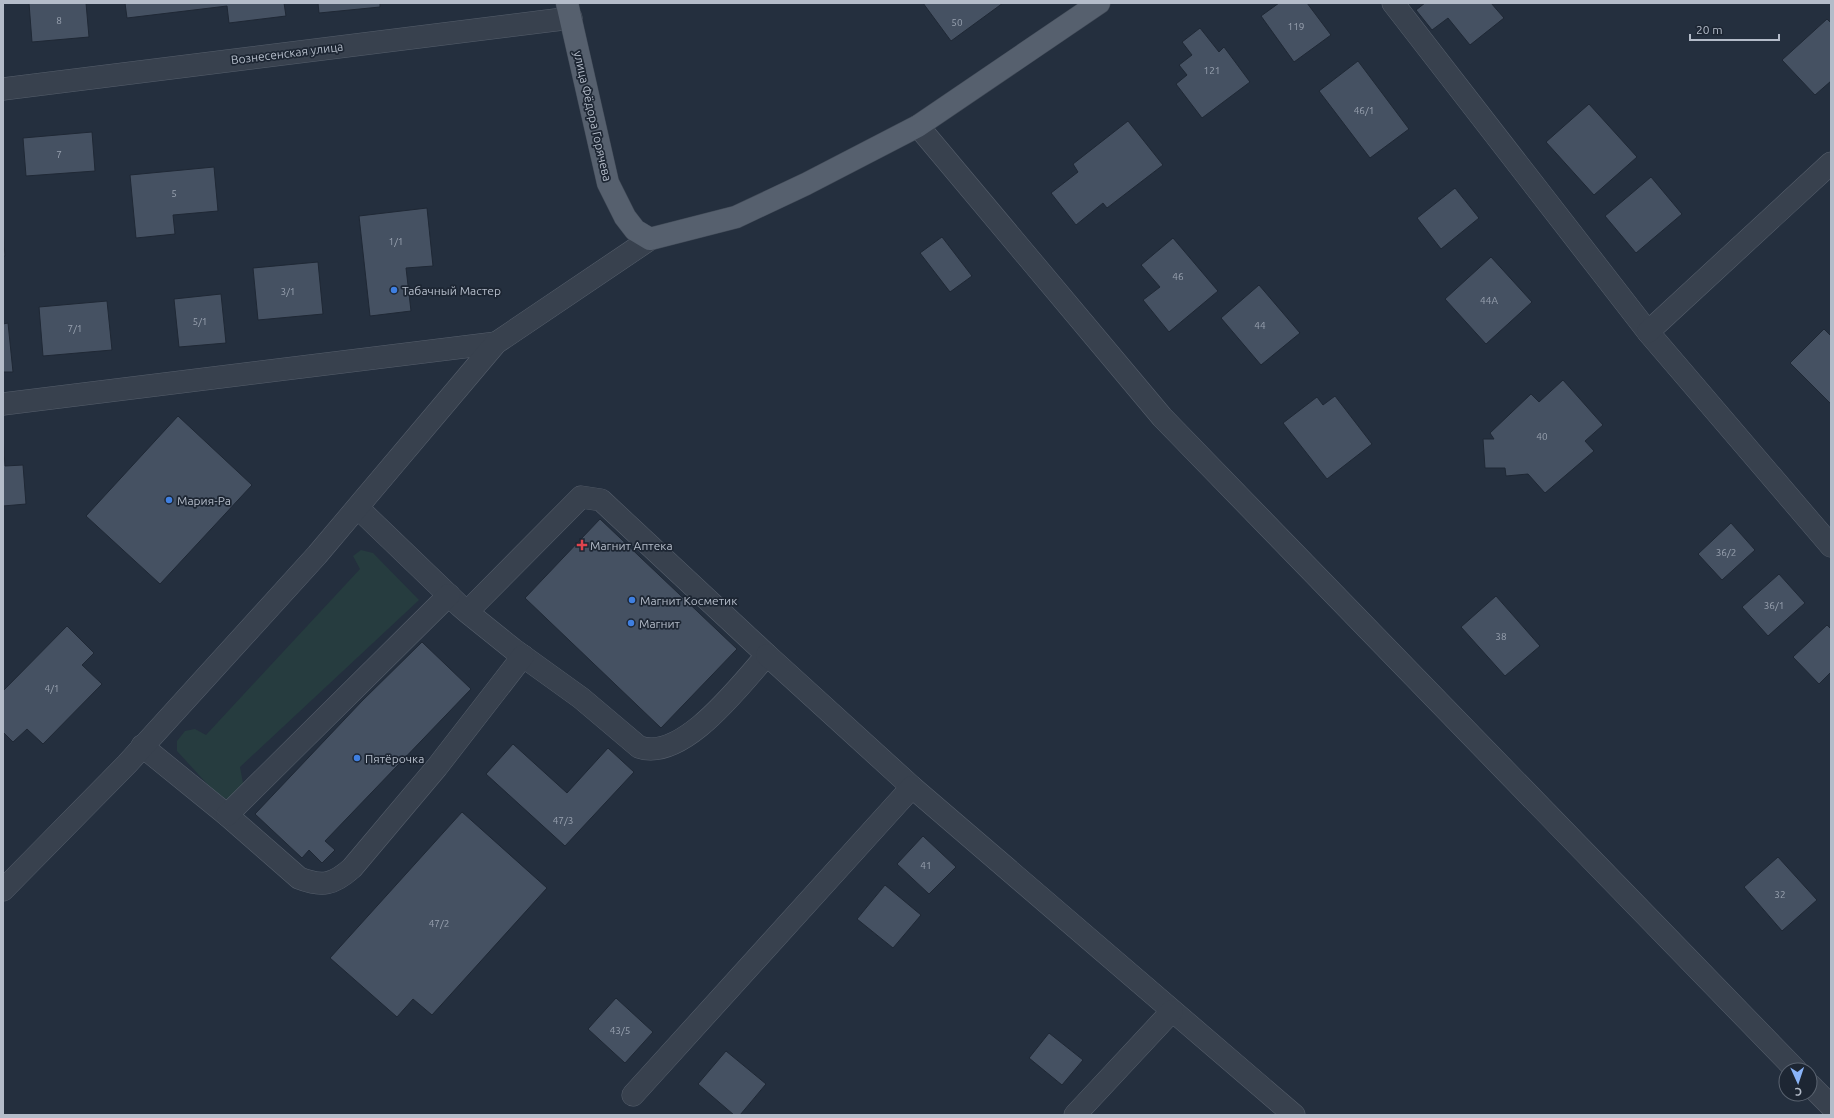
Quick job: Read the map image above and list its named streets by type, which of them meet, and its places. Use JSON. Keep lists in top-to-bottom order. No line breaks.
{"streets":{"main road":["улица Фёдора Горячева"],"street":["Вознесенская улица"]},"crossings":[["Вознесенская улица","улица Фёдора Горячева"]],"places":{"other":["Табачный Мастер","Мария-Ра","Магнит Косметик","Магнит","Пятёрочка"],"health":["Магнит Аптека"]},"house_numbers":["8","50","119","121","46/1","7","5","1/1","46","3/1","44А","5/1","44","7/1","40","36/2","36/1","38","4/1","47/3","41","32","47/2","43/5"],"scale_bar":"20 m","north":"bottom"}
